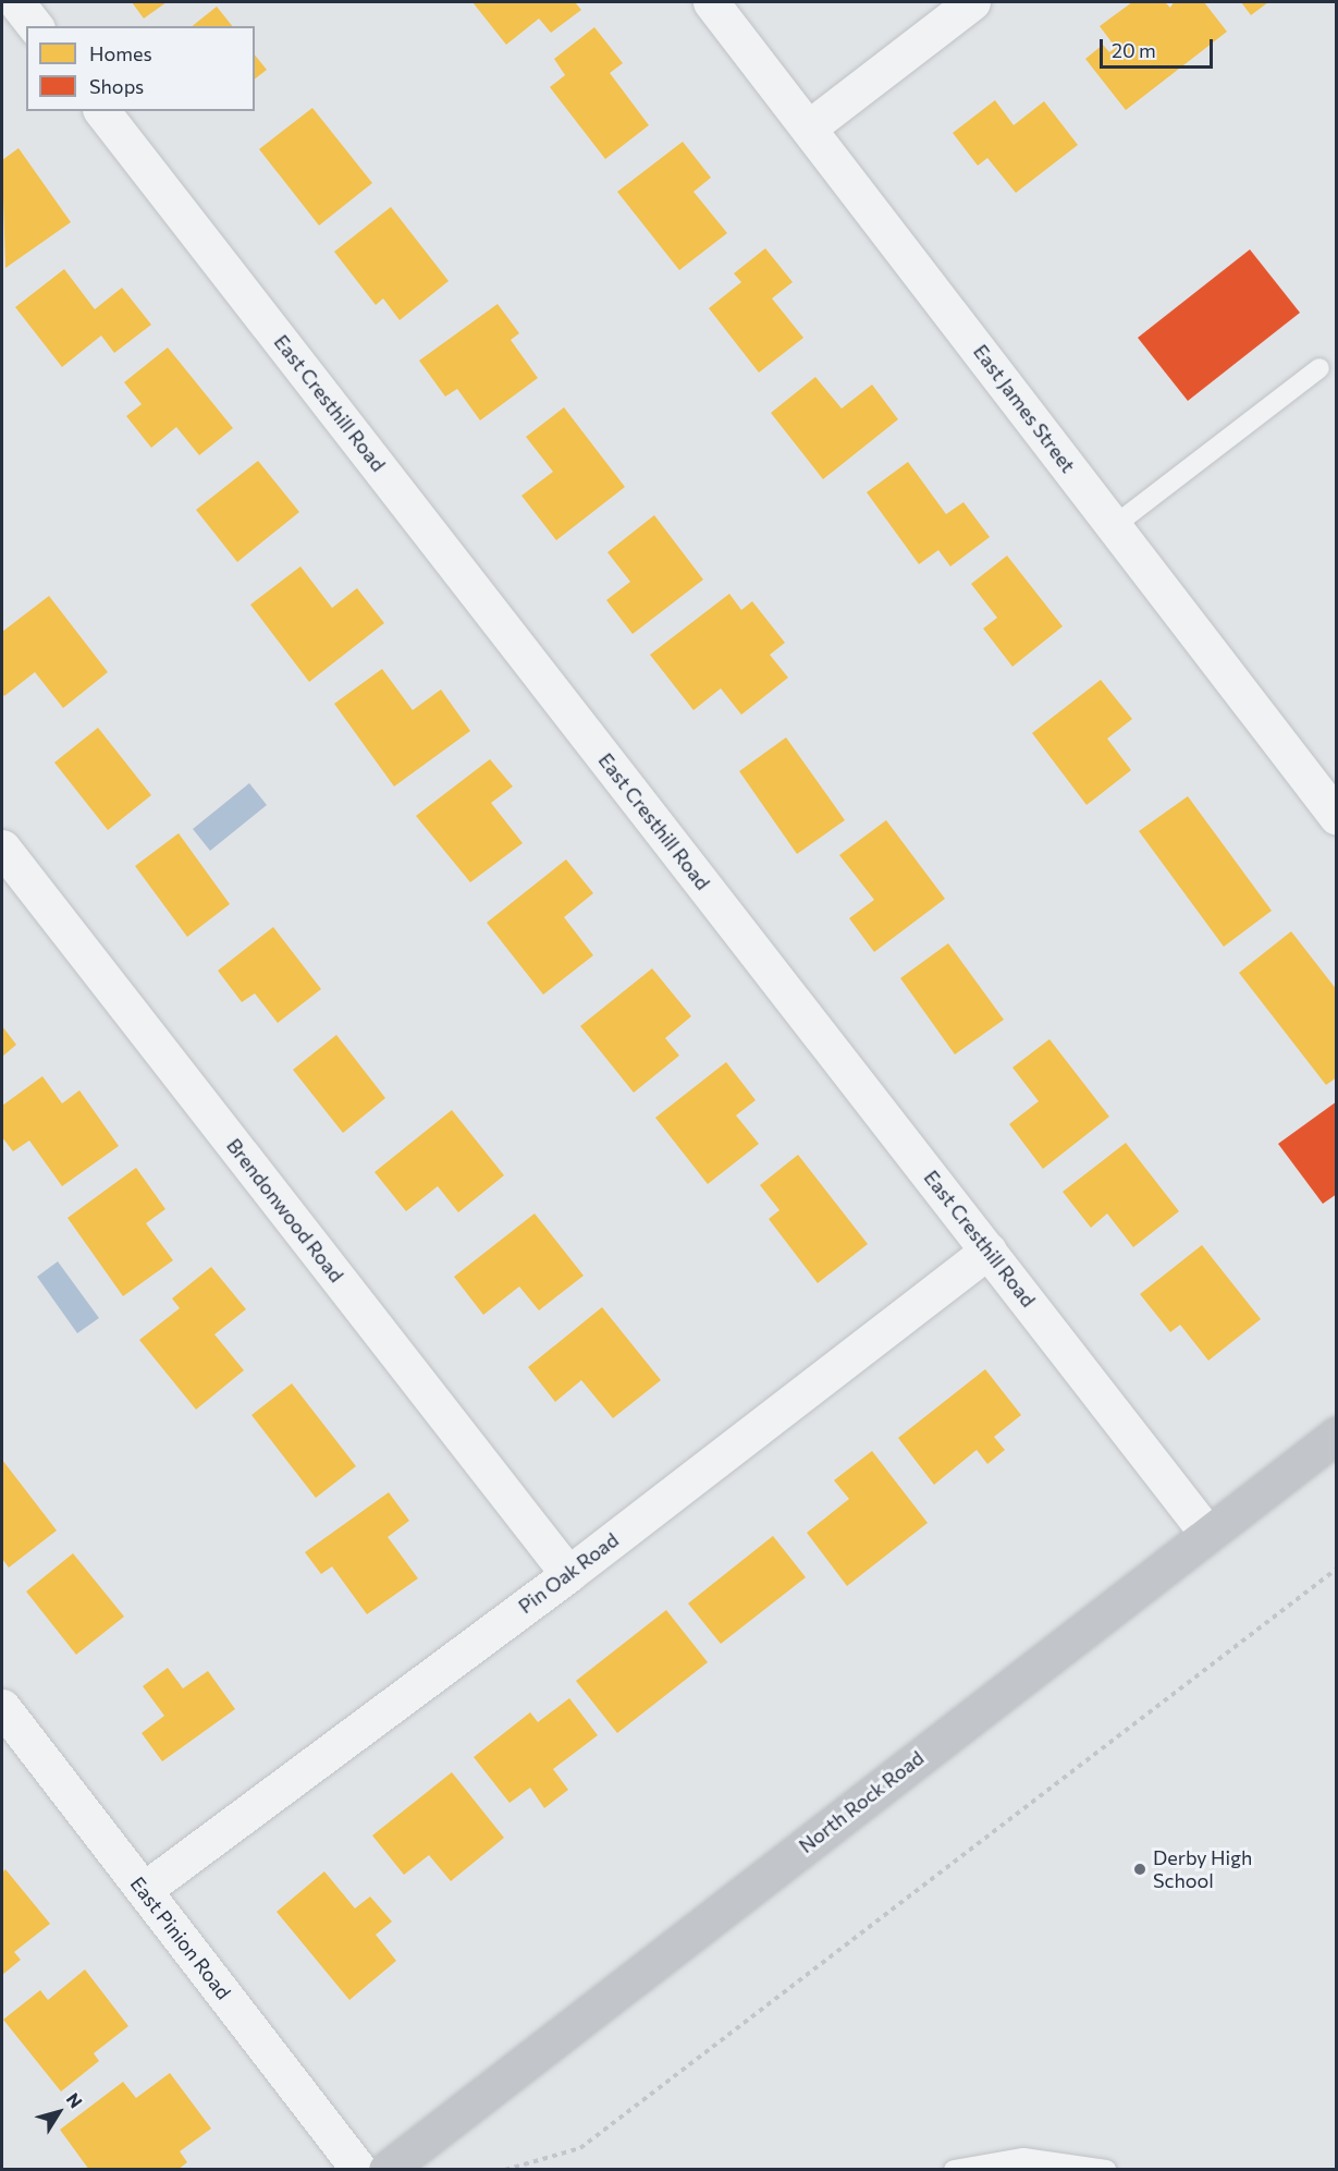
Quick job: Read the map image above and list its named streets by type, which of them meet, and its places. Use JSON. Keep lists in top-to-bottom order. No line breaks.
{"streets":{"main road":["North Rock Road"],"street":["East Cresthill Road","East James Street","Brendonwood Road","Pin Oak Road","East Pinion Road"]},"crossings":[["East Cresthill Road","Pin Oak Road"],["East Cresthill Road","North Rock Road"],["Brendonwood Road","Pin Oak Road"],["Pin Oak Road","East Pinion Road"]],"places":["Derby High School"],"legend":["Homes","Shops"],"scale_bar":"20 m","north":"top right"}
